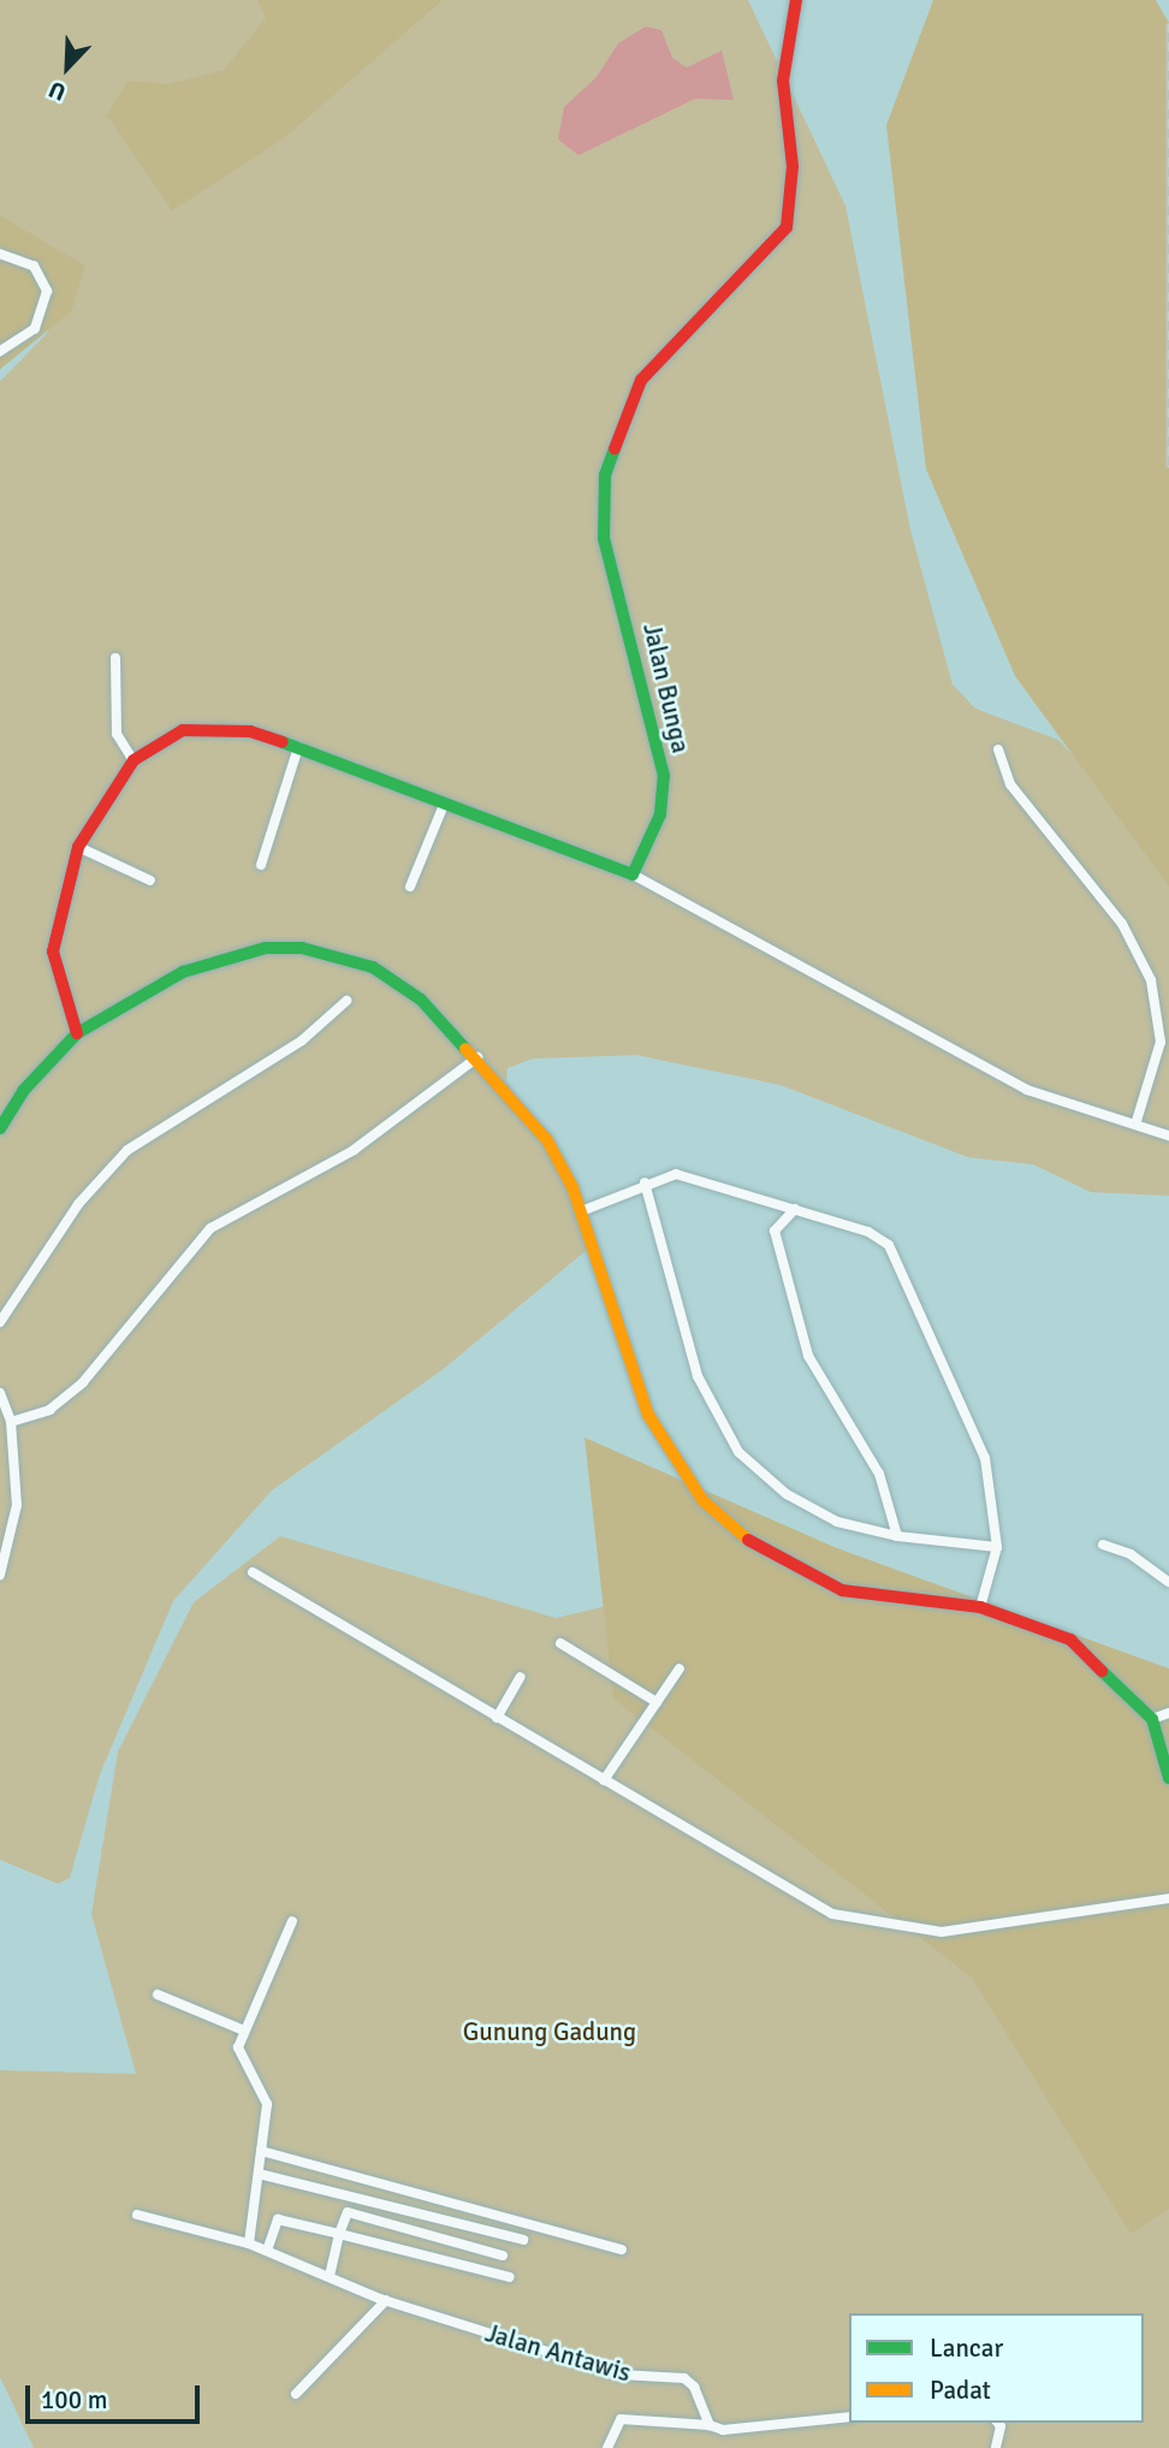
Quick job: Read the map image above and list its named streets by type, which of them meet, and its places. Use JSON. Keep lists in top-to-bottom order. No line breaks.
{"streets":{"street":["Jalan Bunga","Jalan Antawis"]},"parks":["Gunung Gadung"],"legend":["Lancar","Padat"],"scale_bar":"100 m","north":"bottom left"}
